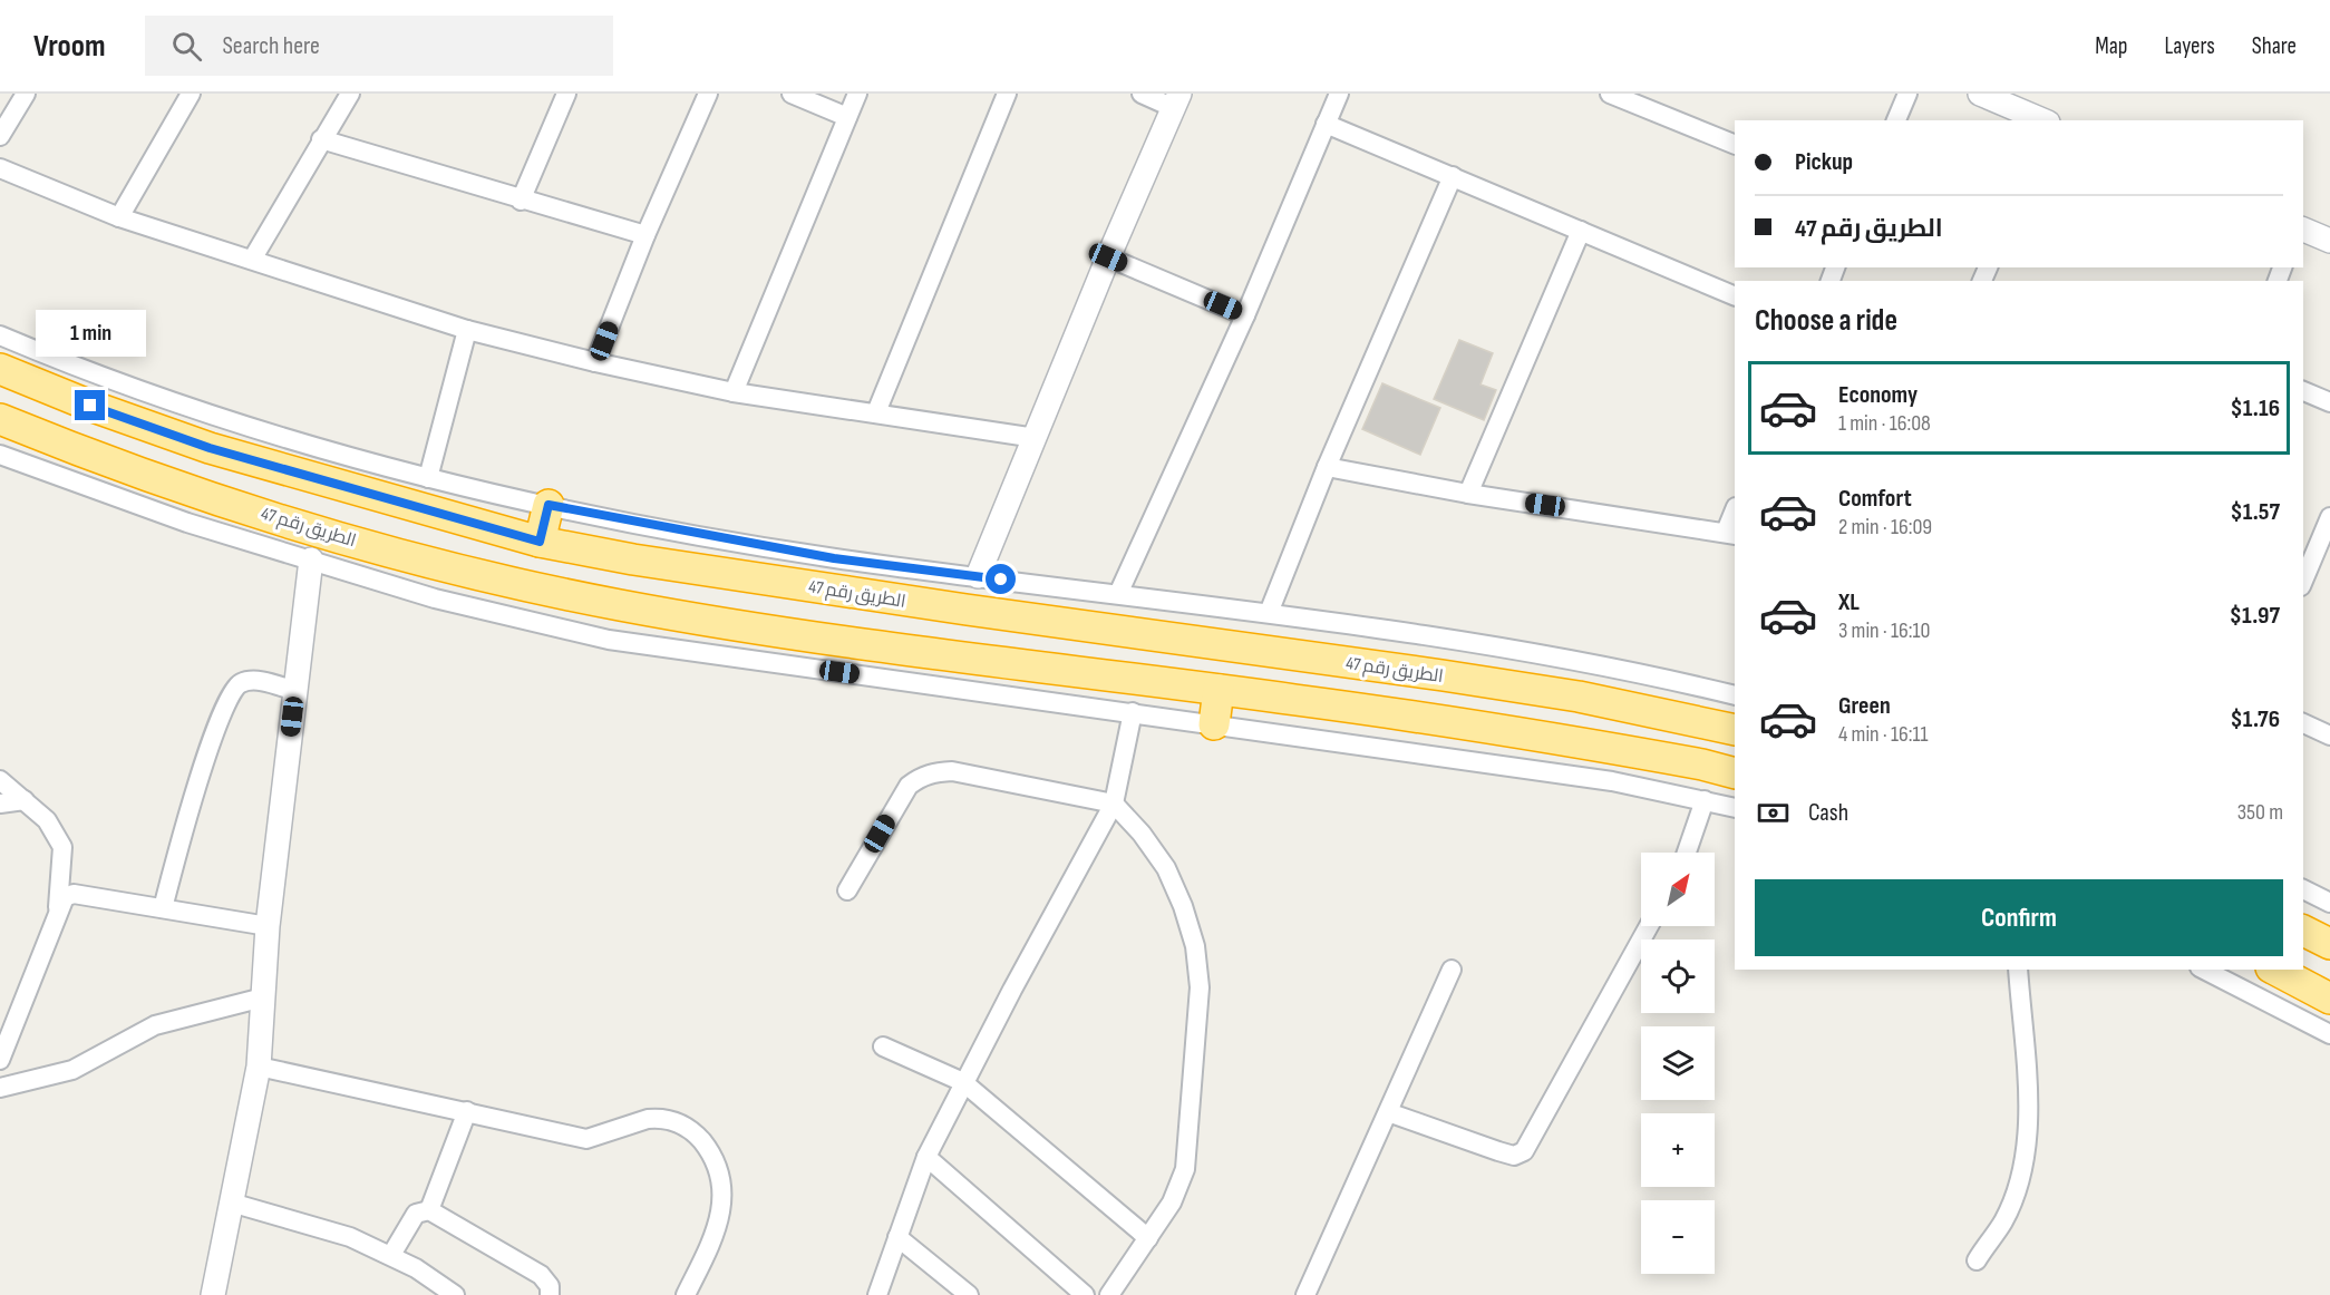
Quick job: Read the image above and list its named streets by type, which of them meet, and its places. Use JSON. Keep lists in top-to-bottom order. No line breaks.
{"streets":{"highway":["الطريق رقم 47"]},"north":"top right","page":{"header":"Vroom","search":"Search here","nav":["Map","Layers","Share"],"banner":["Pickup","الطريق رقم 47"],"heading":"Choose a ride","bubble":"1 min","list":[{"name":"Economy","note":"1 min · 16:08","value":"$1.16"},{"name":"Comfort","note":"2 min · 16:09","value":"$1.57"},{"name":"XL","note":"3 min · 16:10","value":"$1.97"},{"name":"Green","note":"4 min · 16:11","value":"$1.76"}],"pay":["Cash","350 m"],"map_buttons":["+","−"],"buttons":"Confirm"}}
